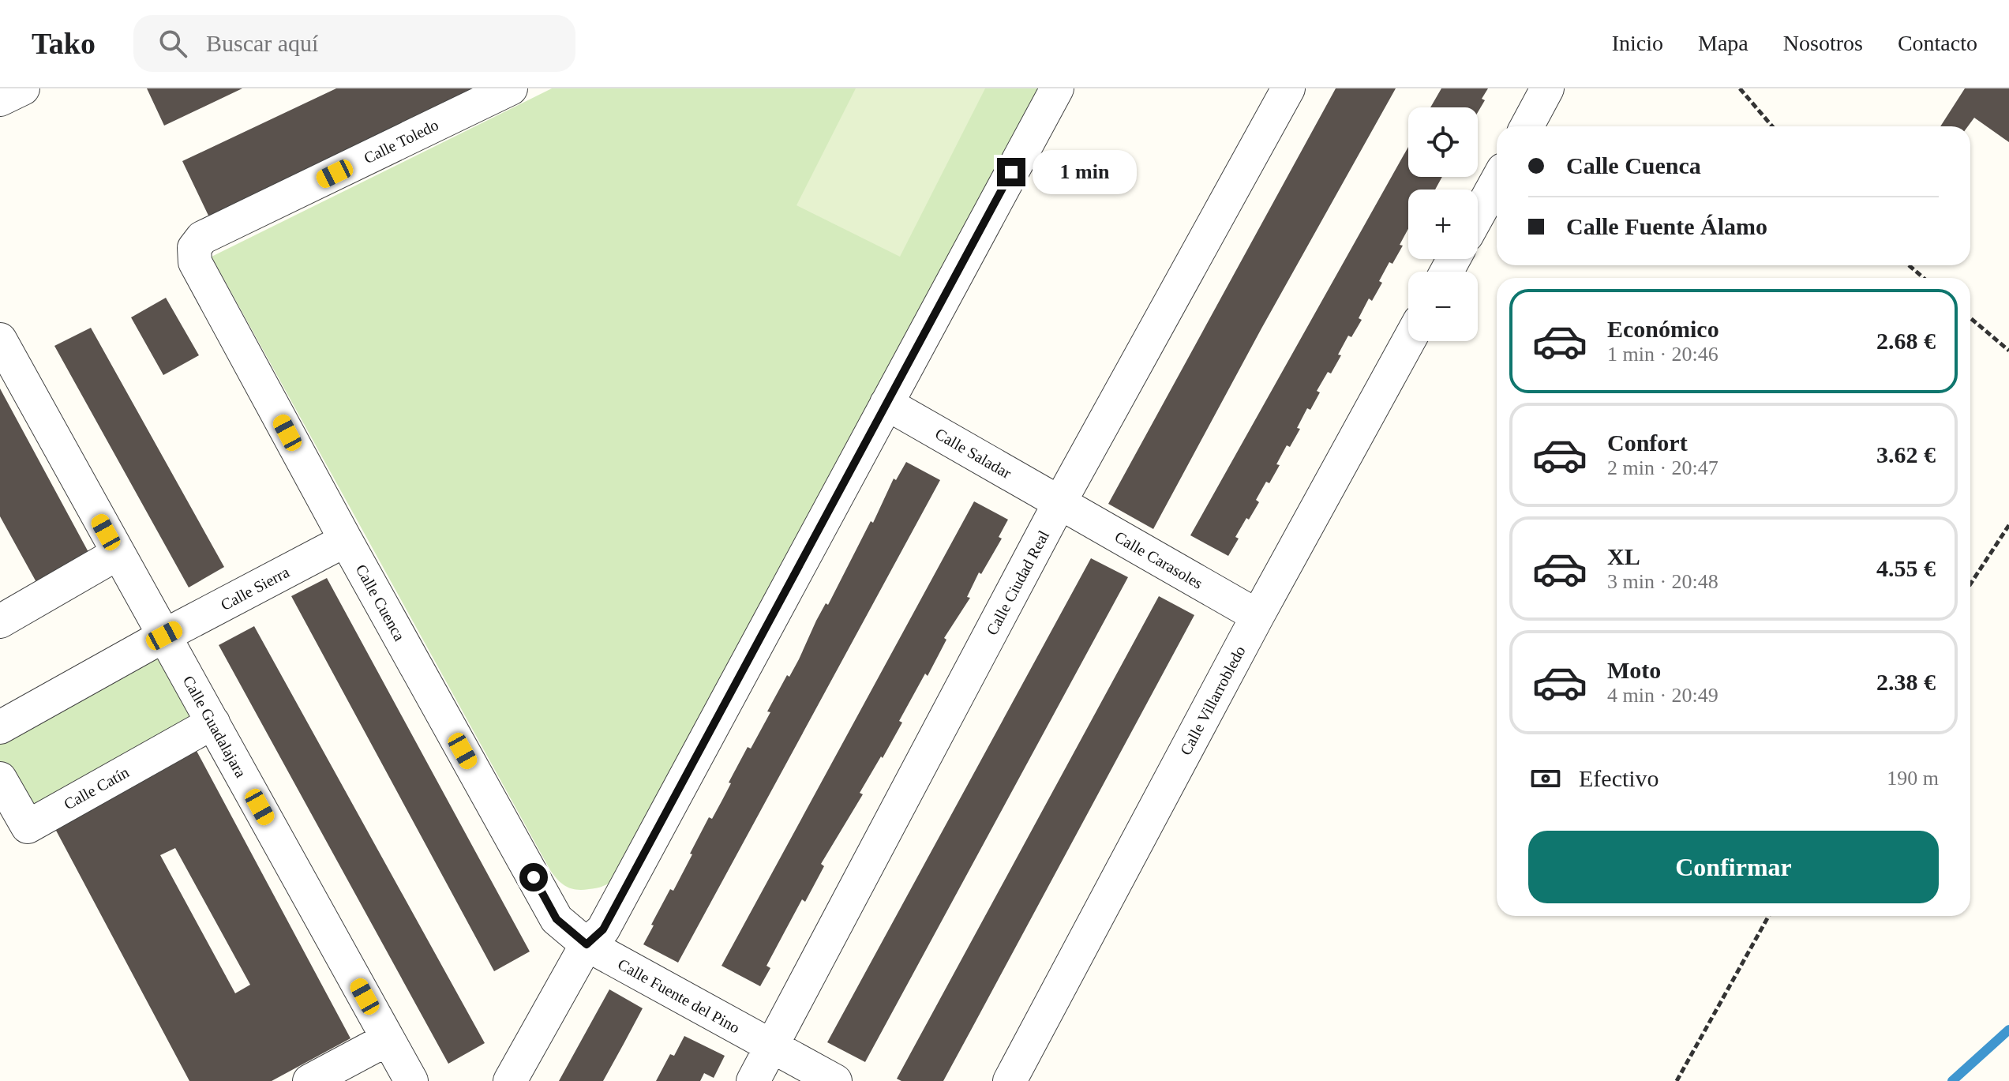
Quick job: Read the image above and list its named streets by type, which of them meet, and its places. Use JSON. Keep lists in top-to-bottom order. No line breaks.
{"streets":{"street":["Calle Toledo","Calle Saladar","Calle Carasoles","Calle Ciudad Real","Calle Sierra","Calle Cuenca","Calle Villarrobledo","Calle Guadalajara","Calle Catín","Calle Fuente del Pino"]},"crossings":[["Calle Toledo","Calle Cuenca"],["Calle Saladar","Calle Carasoles"],["Calle Saladar","Calle Ciudad Real"],["Calle Carasoles","Calle Ciudad Real"],["Calle Carasoles","Calle Villarrobledo"],["Calle Ciudad Real","Calle Fuente del Pino"],["Calle Sierra","Calle Cuenca"],["Calle Sierra","Calle Guadalajara"],["Calle Cuenca","Calle Fuente del Pino"],["Calle Guadalajara","Calle Catín"]],"page":{"header":"Tako","search":"Buscar aquí","nav":["Inicio","Mapa","Nosotros","Contacto"],"map_buttons":["+","−"],"banner":["Calle Cuenca","Calle Fuente Álamo"],"bubble":"1 min","list":[{"name":"Económico","note":"1 min · 20:46","value":"2.68 €"},{"name":"Confort","note":"2 min · 20:47","value":"3.62 €"},{"name":"XL","note":"3 min · 20:48","value":"4.55 €"},{"name":"Moto","note":"4 min · 20:49","value":"2.38 €"}],"pay":["Efectivo","190 m"],"buttons":"Confirmar"}}
